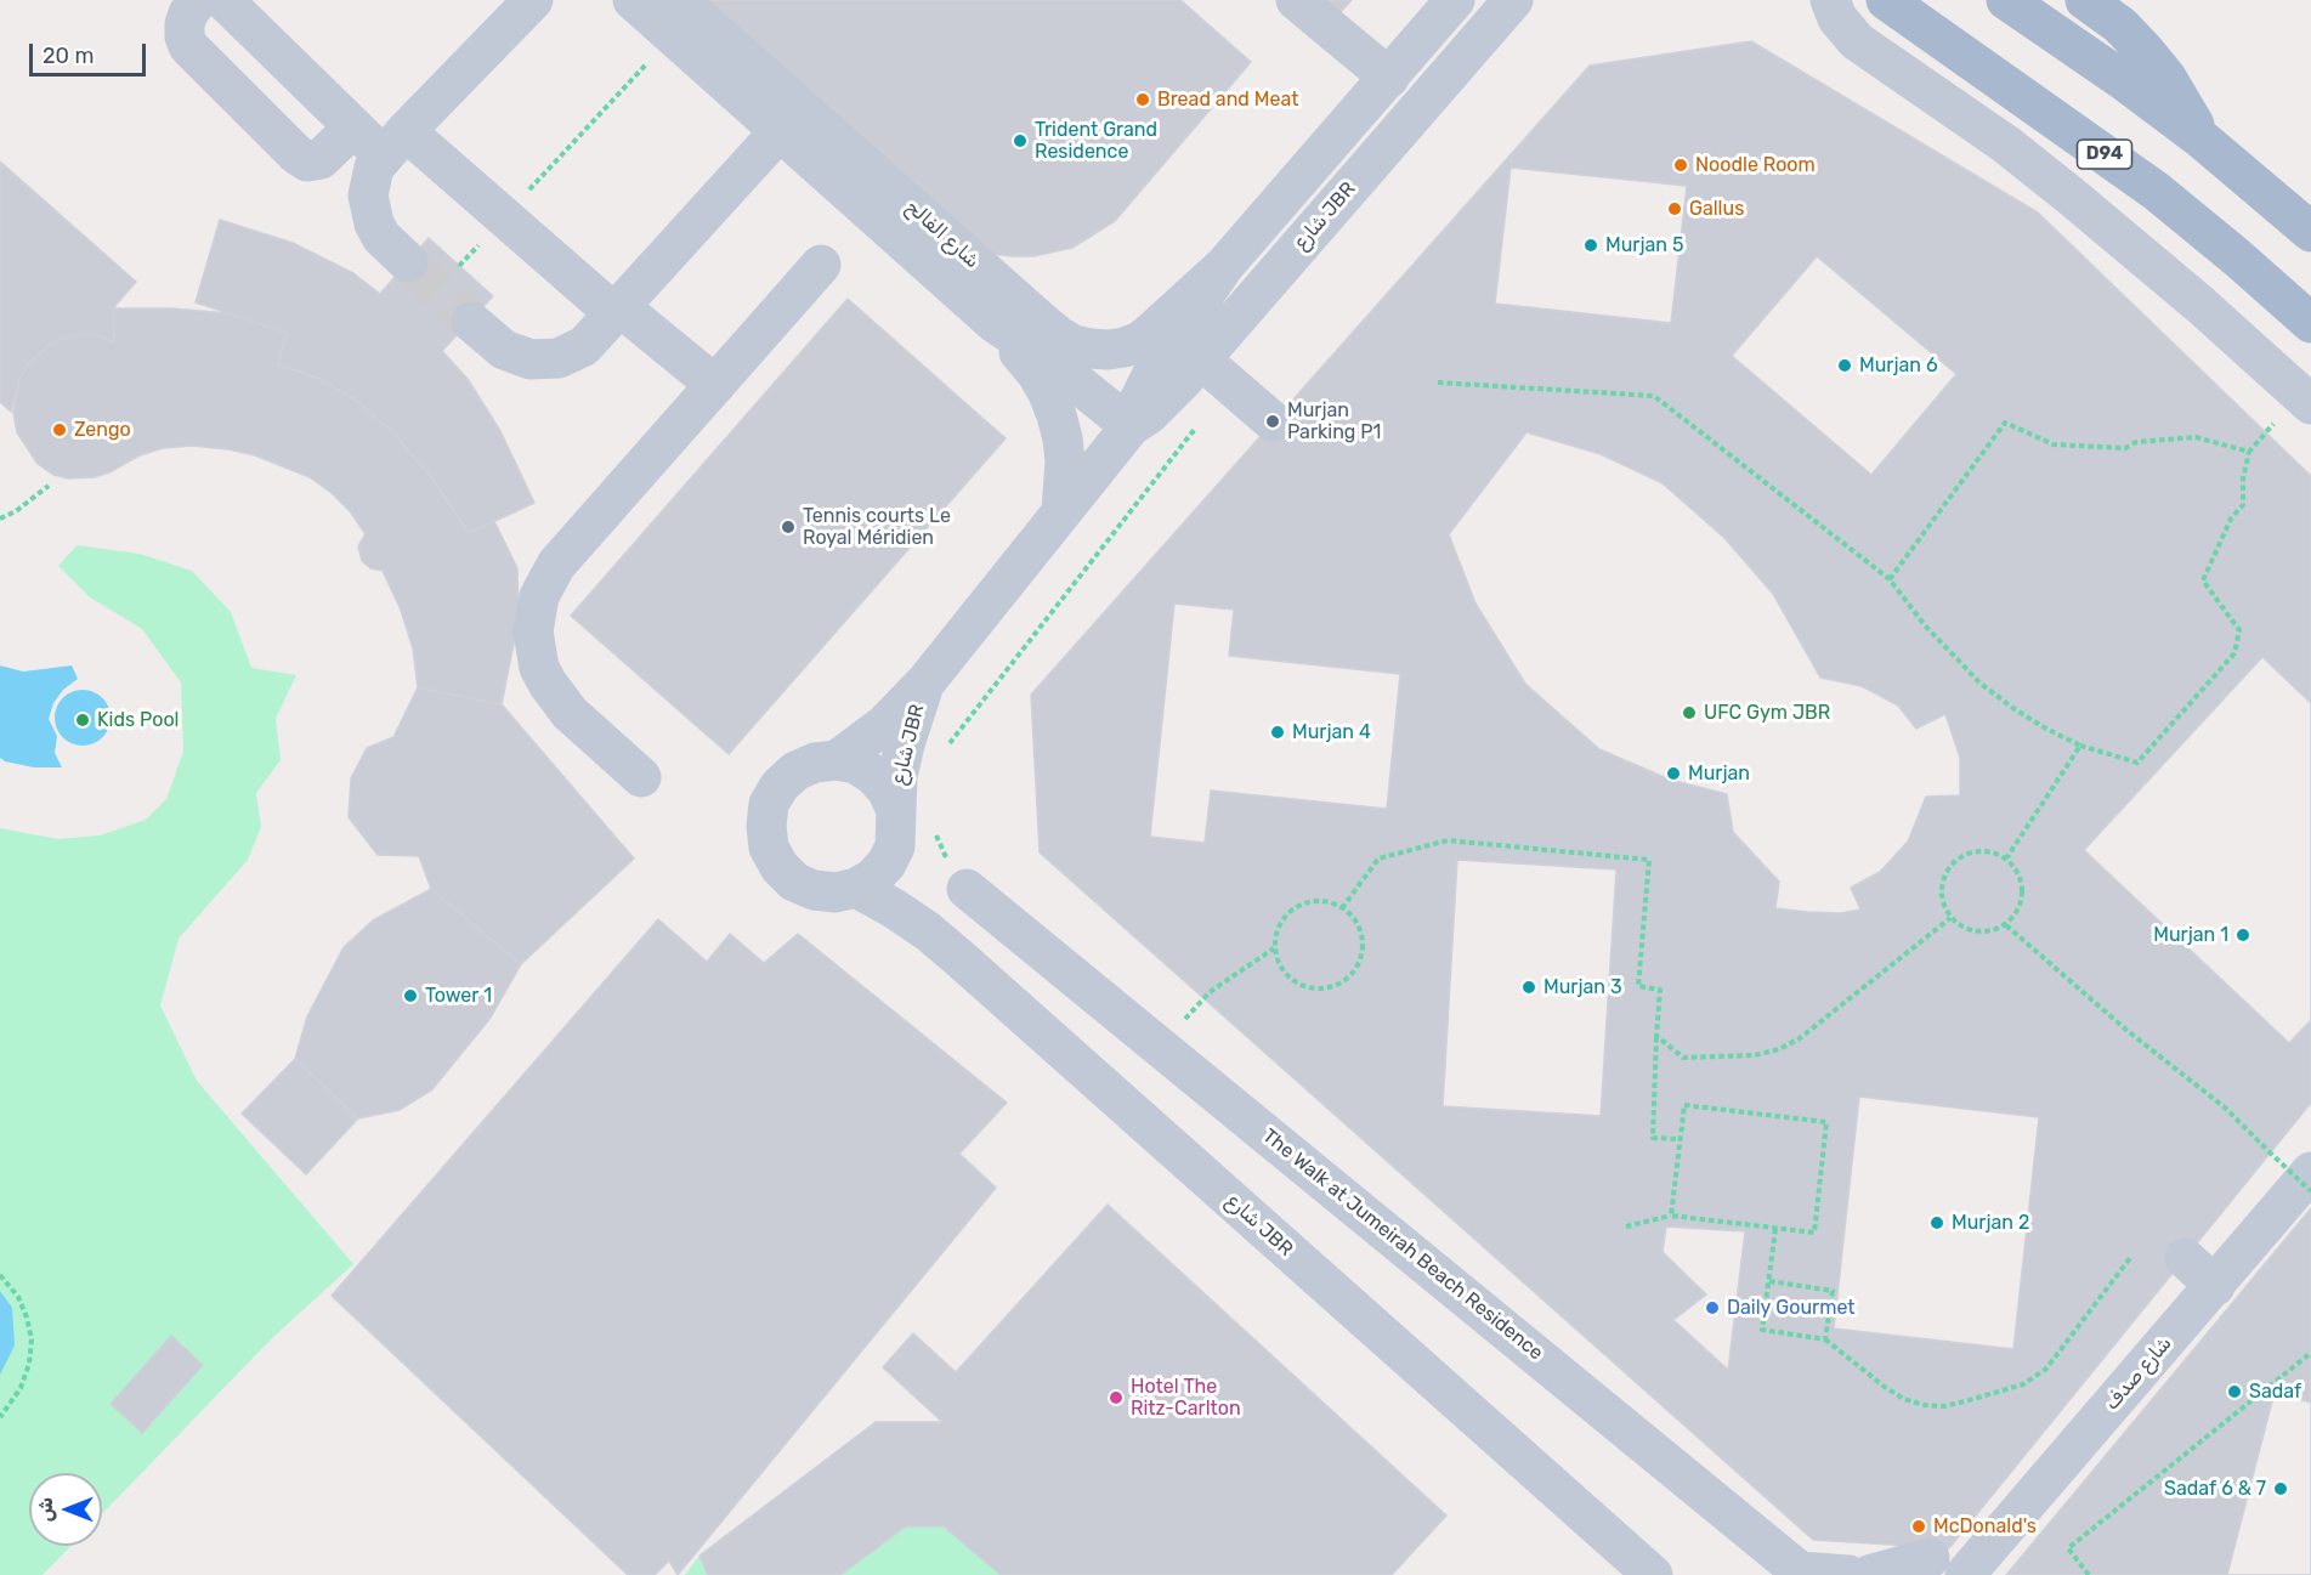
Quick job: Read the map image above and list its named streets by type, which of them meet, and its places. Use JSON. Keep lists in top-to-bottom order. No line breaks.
{"streets":{"main road":["D94"],"street":["شارع JBR","شارع الفالح","The Walk at Jumeirah Beach Residence","شارع صدف"]},"crossings":[["شارع JBR","شارع الفالح"]],"places":["Bread and Meat","Trident Grand Residence","Noodle Room","Gallus","Murjan 5","Murjan 6","Murjan Parking P1","Zengo","Tennis courts Le Royal Méridien","UFC Gym JBR","Kids Pool","Murjan 4","Murjan","Murjan 1","Murjan 3","Tower 1","Murjan 2","Daily Gourmet","Sadaf","Hotel The Ritz-Carlton","Sadaf 6 & 7","McDonald's"],"scale_bar":"20 m","north":"left"}
